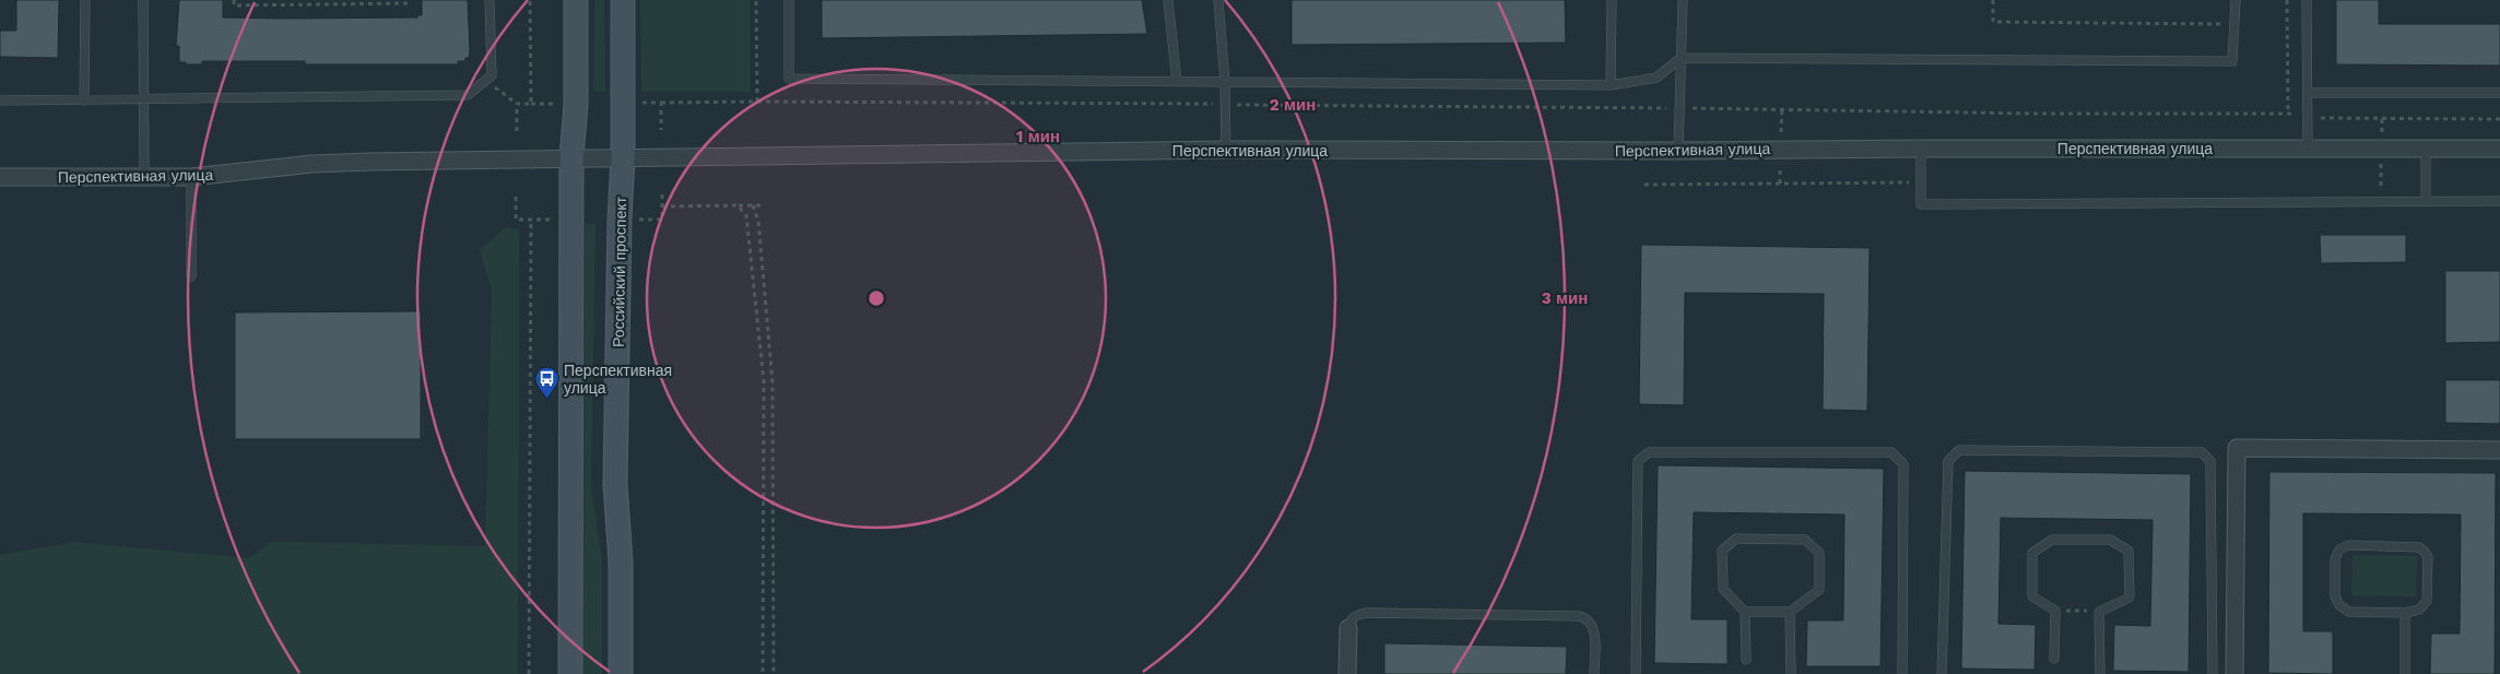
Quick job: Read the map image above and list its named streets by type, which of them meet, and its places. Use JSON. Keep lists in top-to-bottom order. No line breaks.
{"streets":{"main road":["Российский проспект"],"street":["Перспективная улица"]},"crossings":[["Перспективная улица","Российский проспект"]],"places":{"bus stop":["Перспективная улица"]},"rings":["2 мин","1 мин","3 мин"]}
